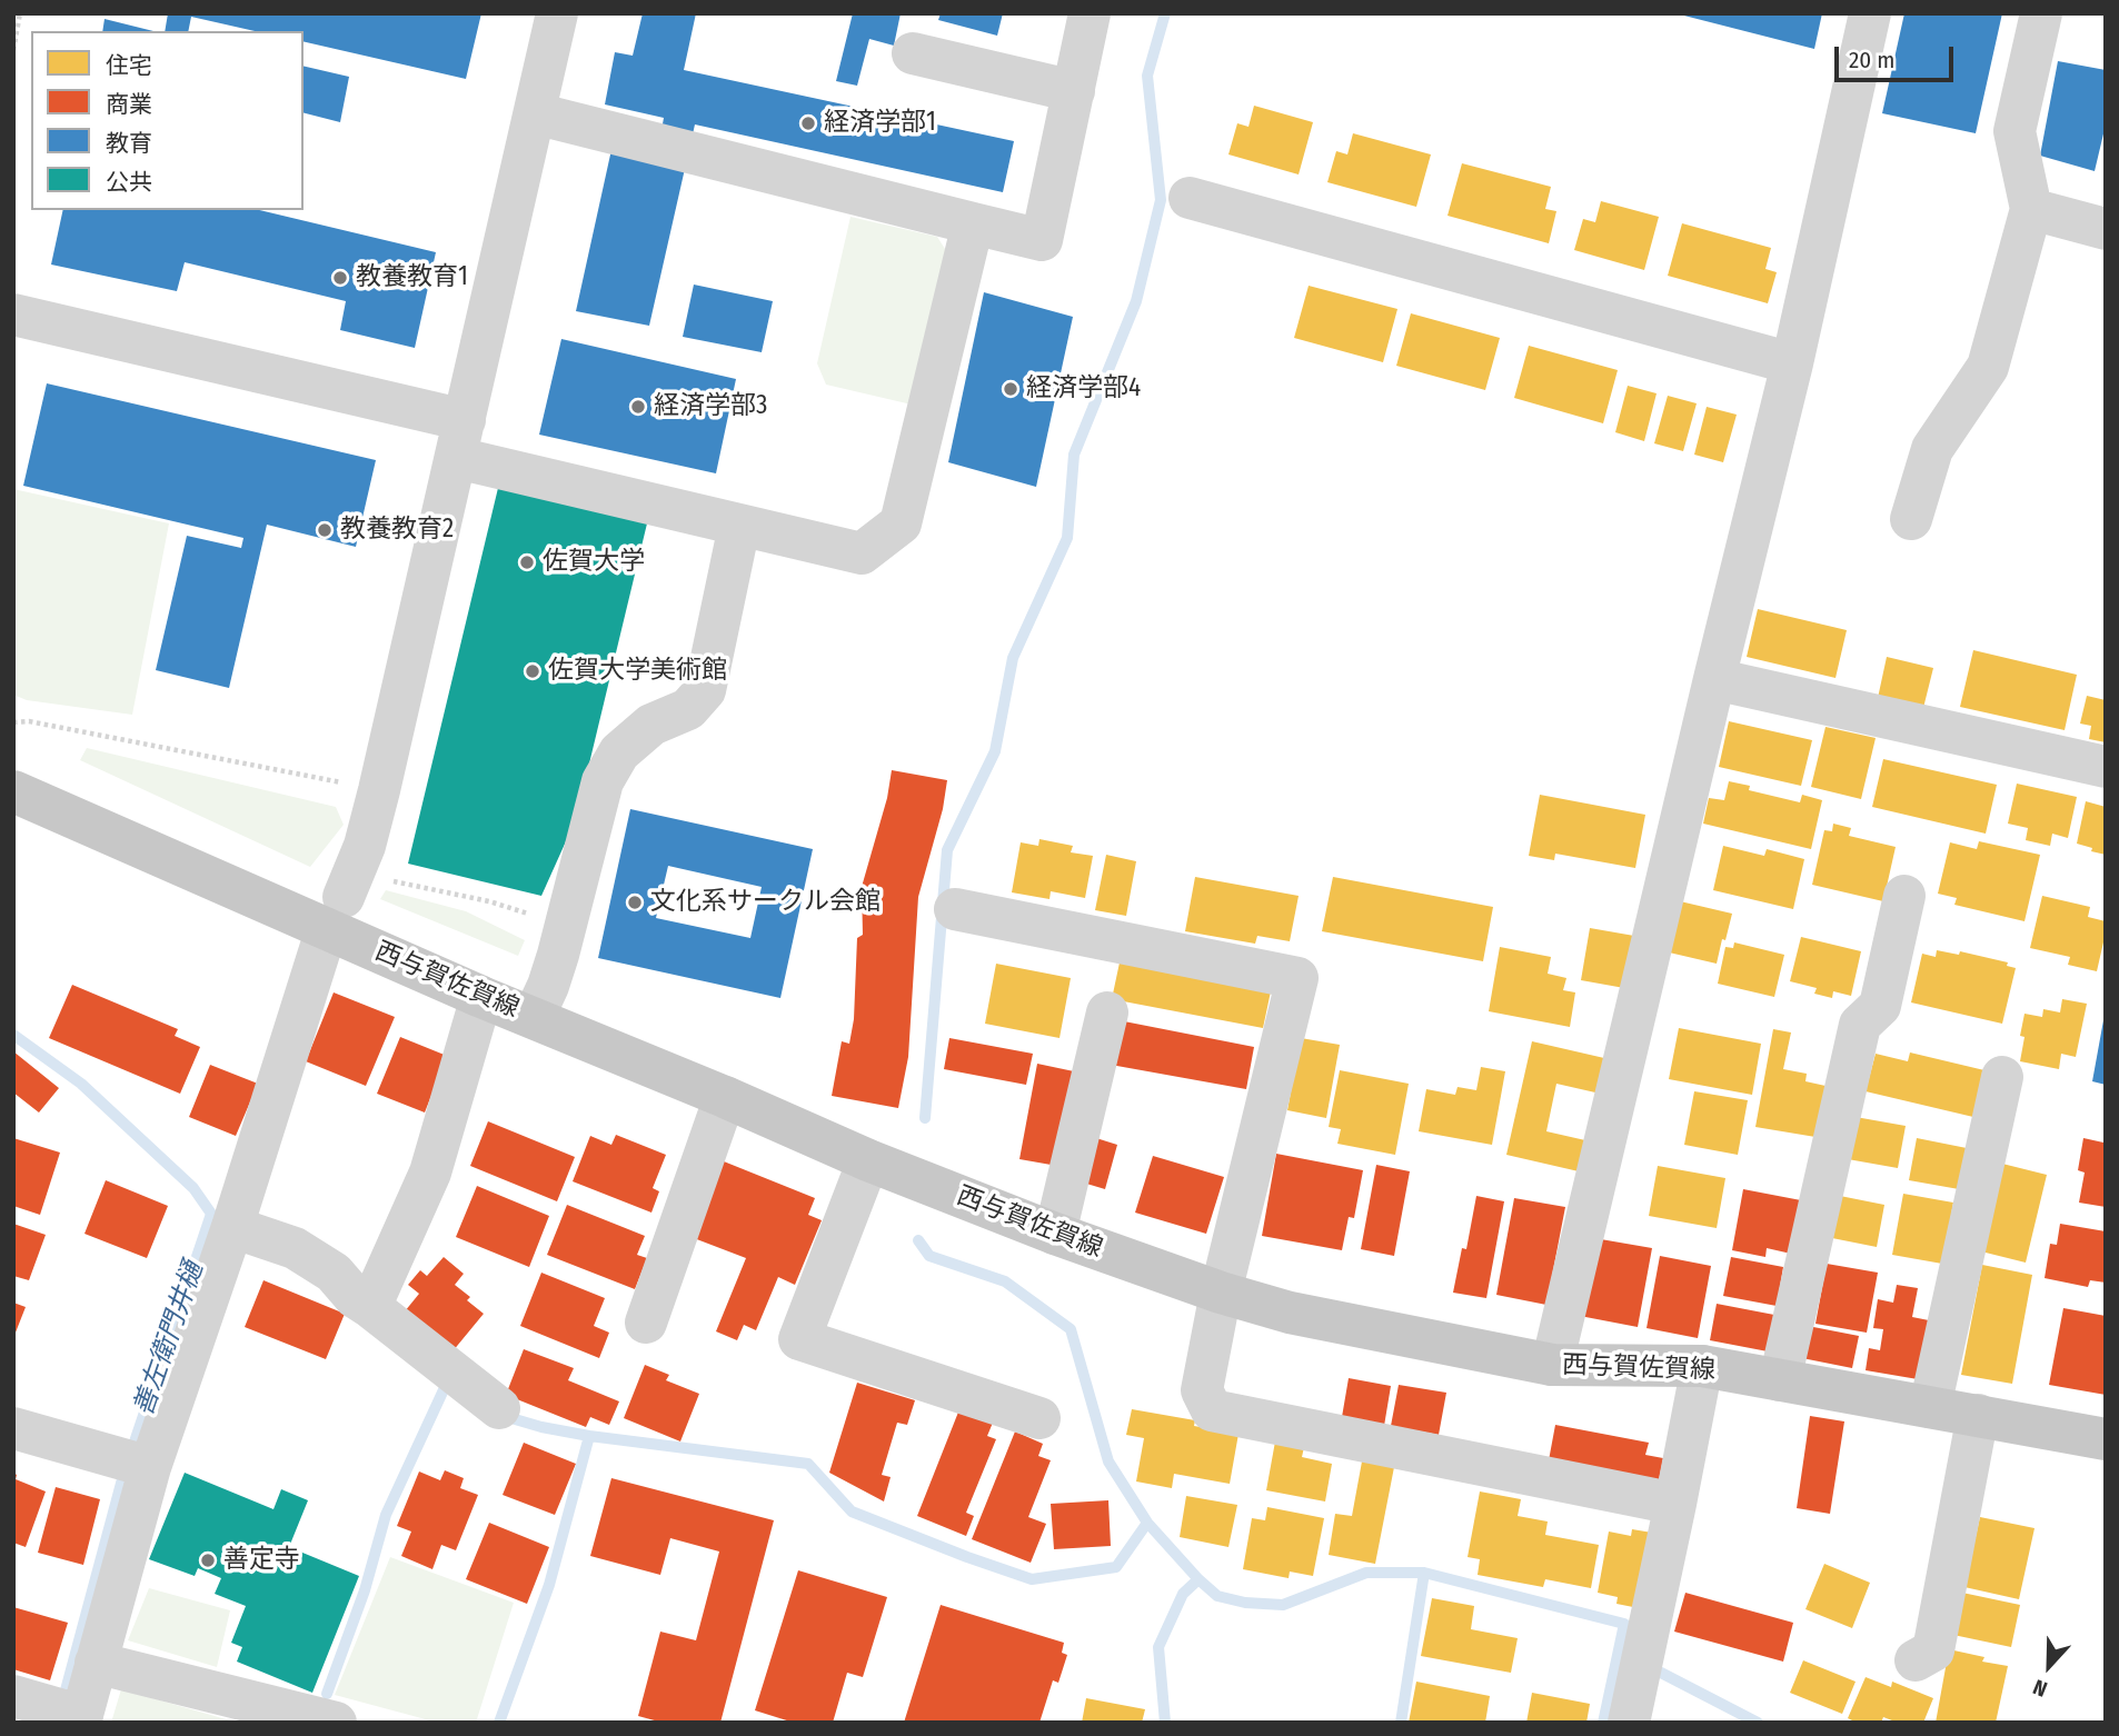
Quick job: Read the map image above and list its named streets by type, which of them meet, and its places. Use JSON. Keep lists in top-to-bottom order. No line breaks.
{"streets":{"main road":["西与賀佐賀線"]},"water":["善左衛門井樋"],"places":["経済学部1","教養教育1","経済学部4","経済学部3","教養教育2","佐賀大学","佐賀大学美術館","文化系サークル会館","善定寺"],"legend":["住宅","商業","教育","公共"],"scale_bar":"20 m","north":"bottom"}
